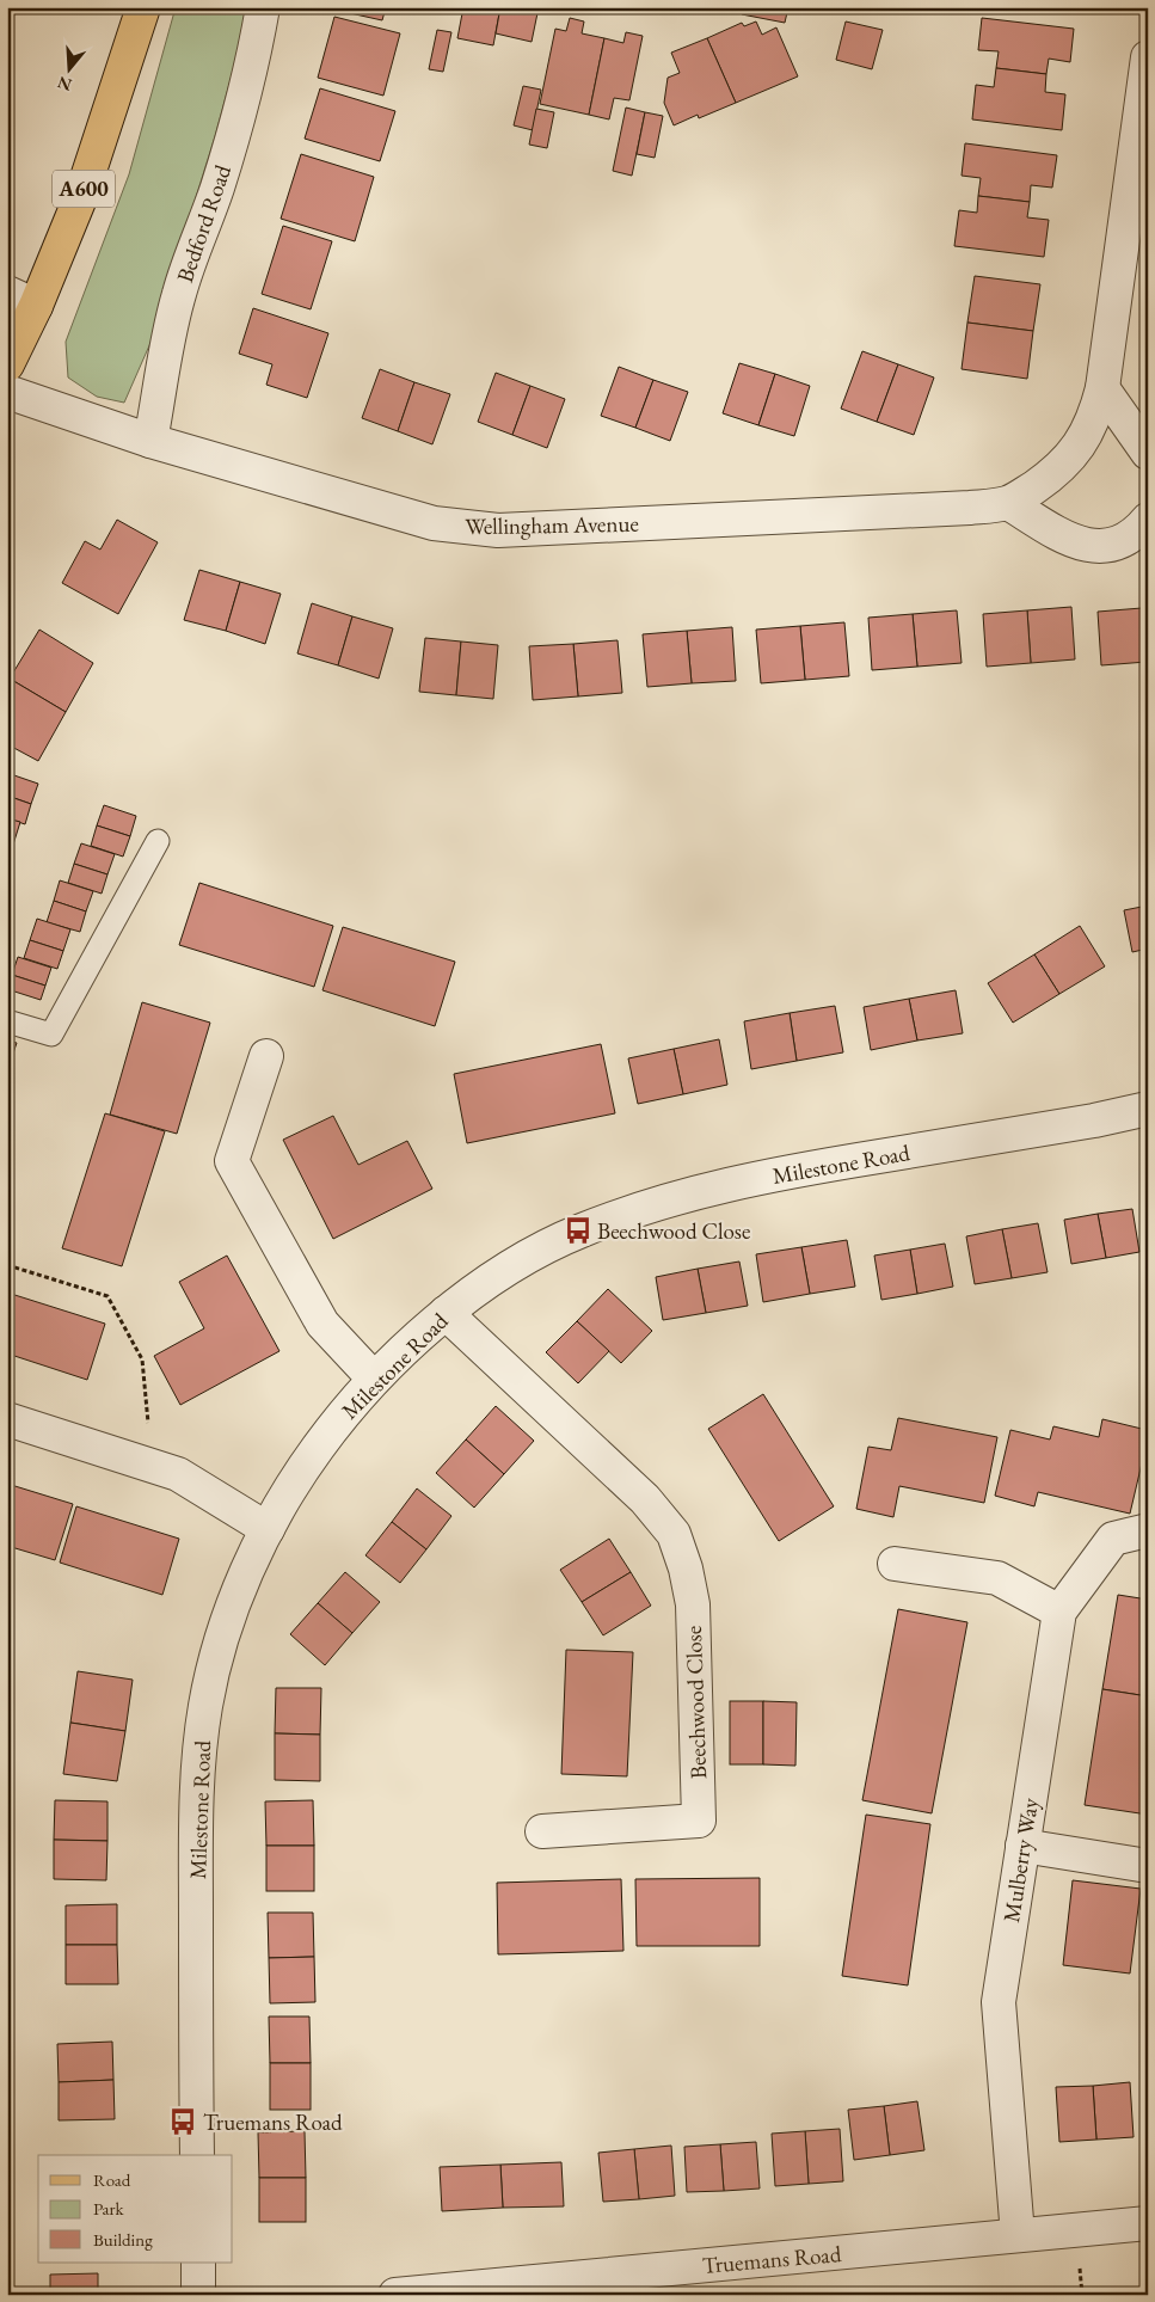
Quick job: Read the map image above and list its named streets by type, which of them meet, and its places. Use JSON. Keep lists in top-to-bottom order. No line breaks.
{"streets":{"main road":["A600"],"street":["Bedford Road","Wellingham Avenue","Milestone Road","Beechwood Close","Mulberry Way","Truemans Road"]},"crossings":[["Bedford Road","Wellingham Avenue"],["Milestone Road","Beechwood Close"],["Mulberry Way","Truemans Road"]],"places":{"bus stop":["Beechwood Close","Truemans Road"]},"legend":["Road","Park","Building"],"north":"bottom"}
